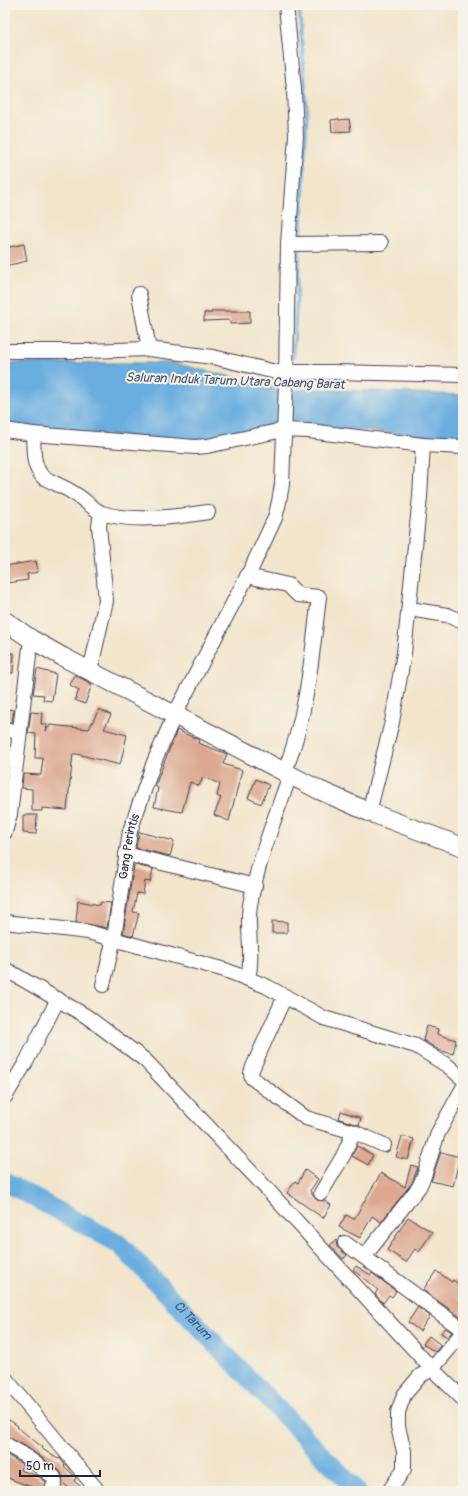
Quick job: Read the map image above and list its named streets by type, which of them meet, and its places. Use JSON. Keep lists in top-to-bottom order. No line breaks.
{"streets":{"street":["Gang Perintis"]},"water":["Saluran Induk Tarum Utara Cabang Barat","Ci Tarum"],"scale_bar":"50 m"}
